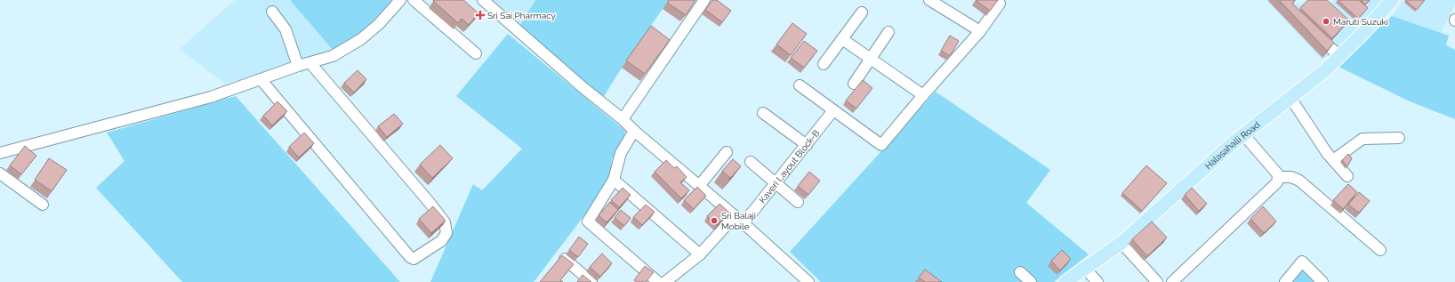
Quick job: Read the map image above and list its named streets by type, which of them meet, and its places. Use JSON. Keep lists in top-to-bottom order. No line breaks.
{"streets":{"main road":["Halasahalli Road"],"street":["Kaveri Layout Block-B"]},"places":{"health":["Sri Sai Pharmacy"],"other":["Maruti Suzuki","Sri Balaji Mobile"]}}
